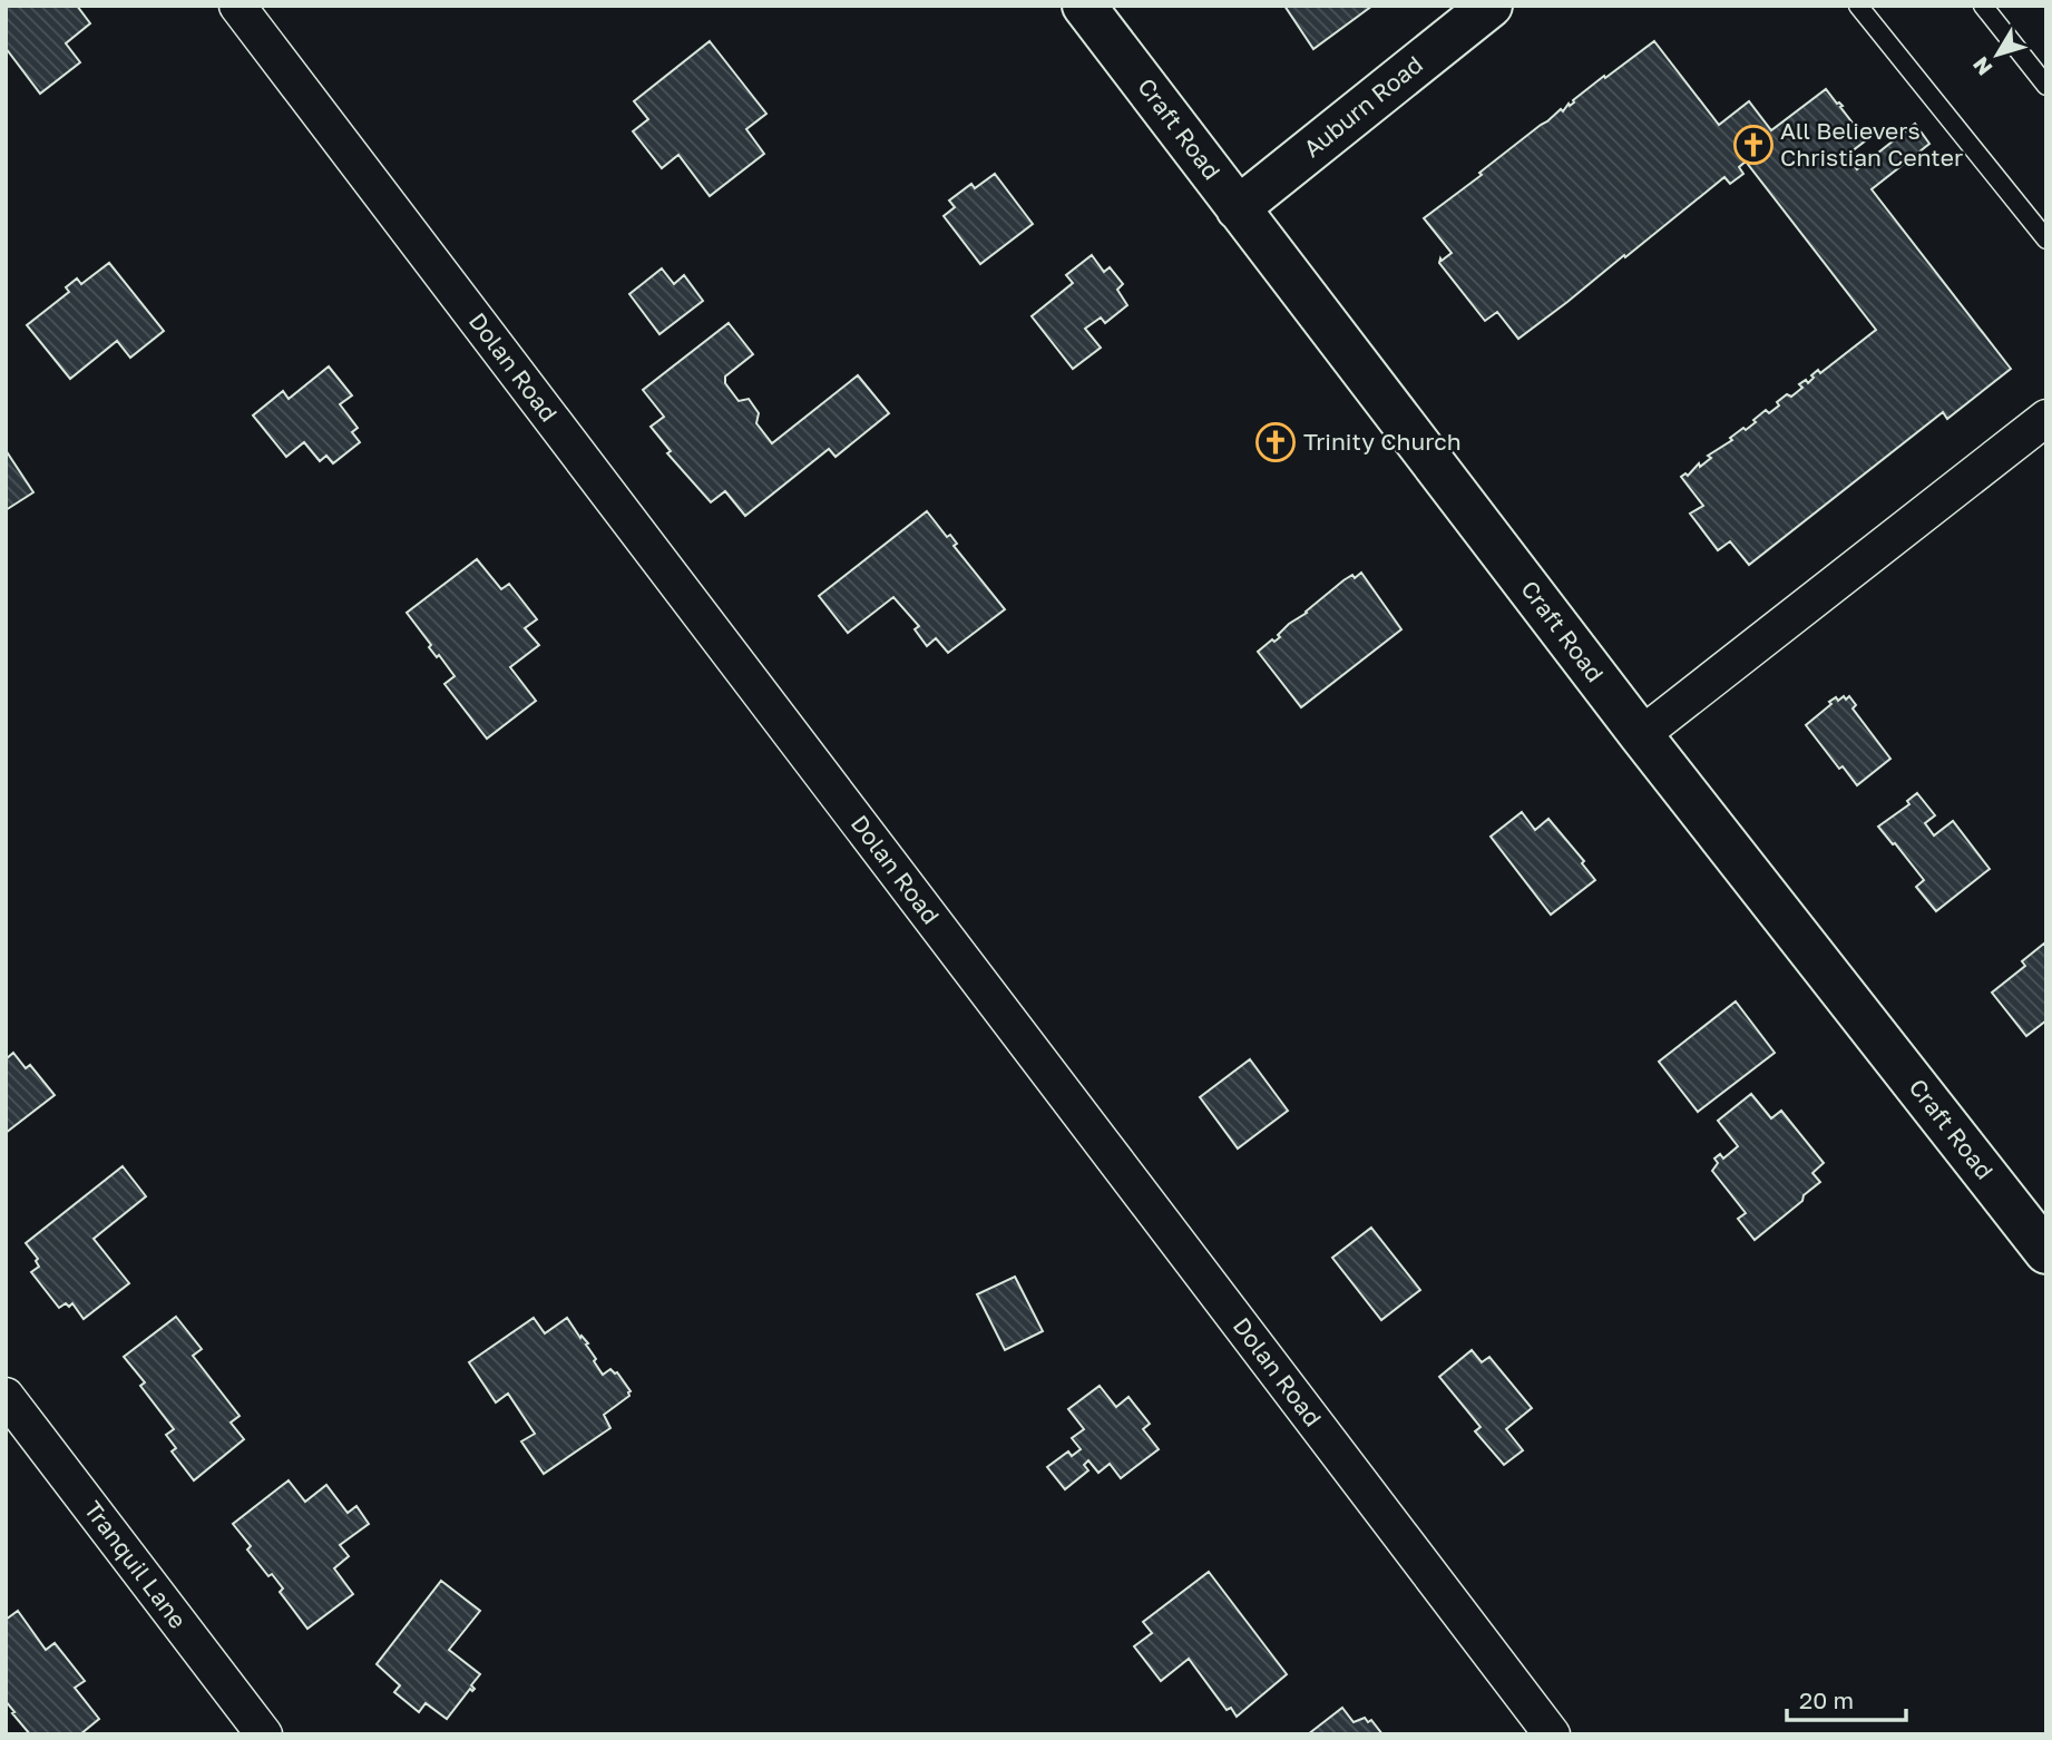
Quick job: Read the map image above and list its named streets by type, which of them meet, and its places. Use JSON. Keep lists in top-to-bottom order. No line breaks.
{"streets":{"street":["Auburn Road","Craft Road","Dolan Road","Tranquil Lane"]},"crossings":[["Auburn Road","Craft Road"]],"places":{"church":["All Believers Christian Center","Trinity Church"]},"scale_bar":"20 m","north":"bottom left"}
